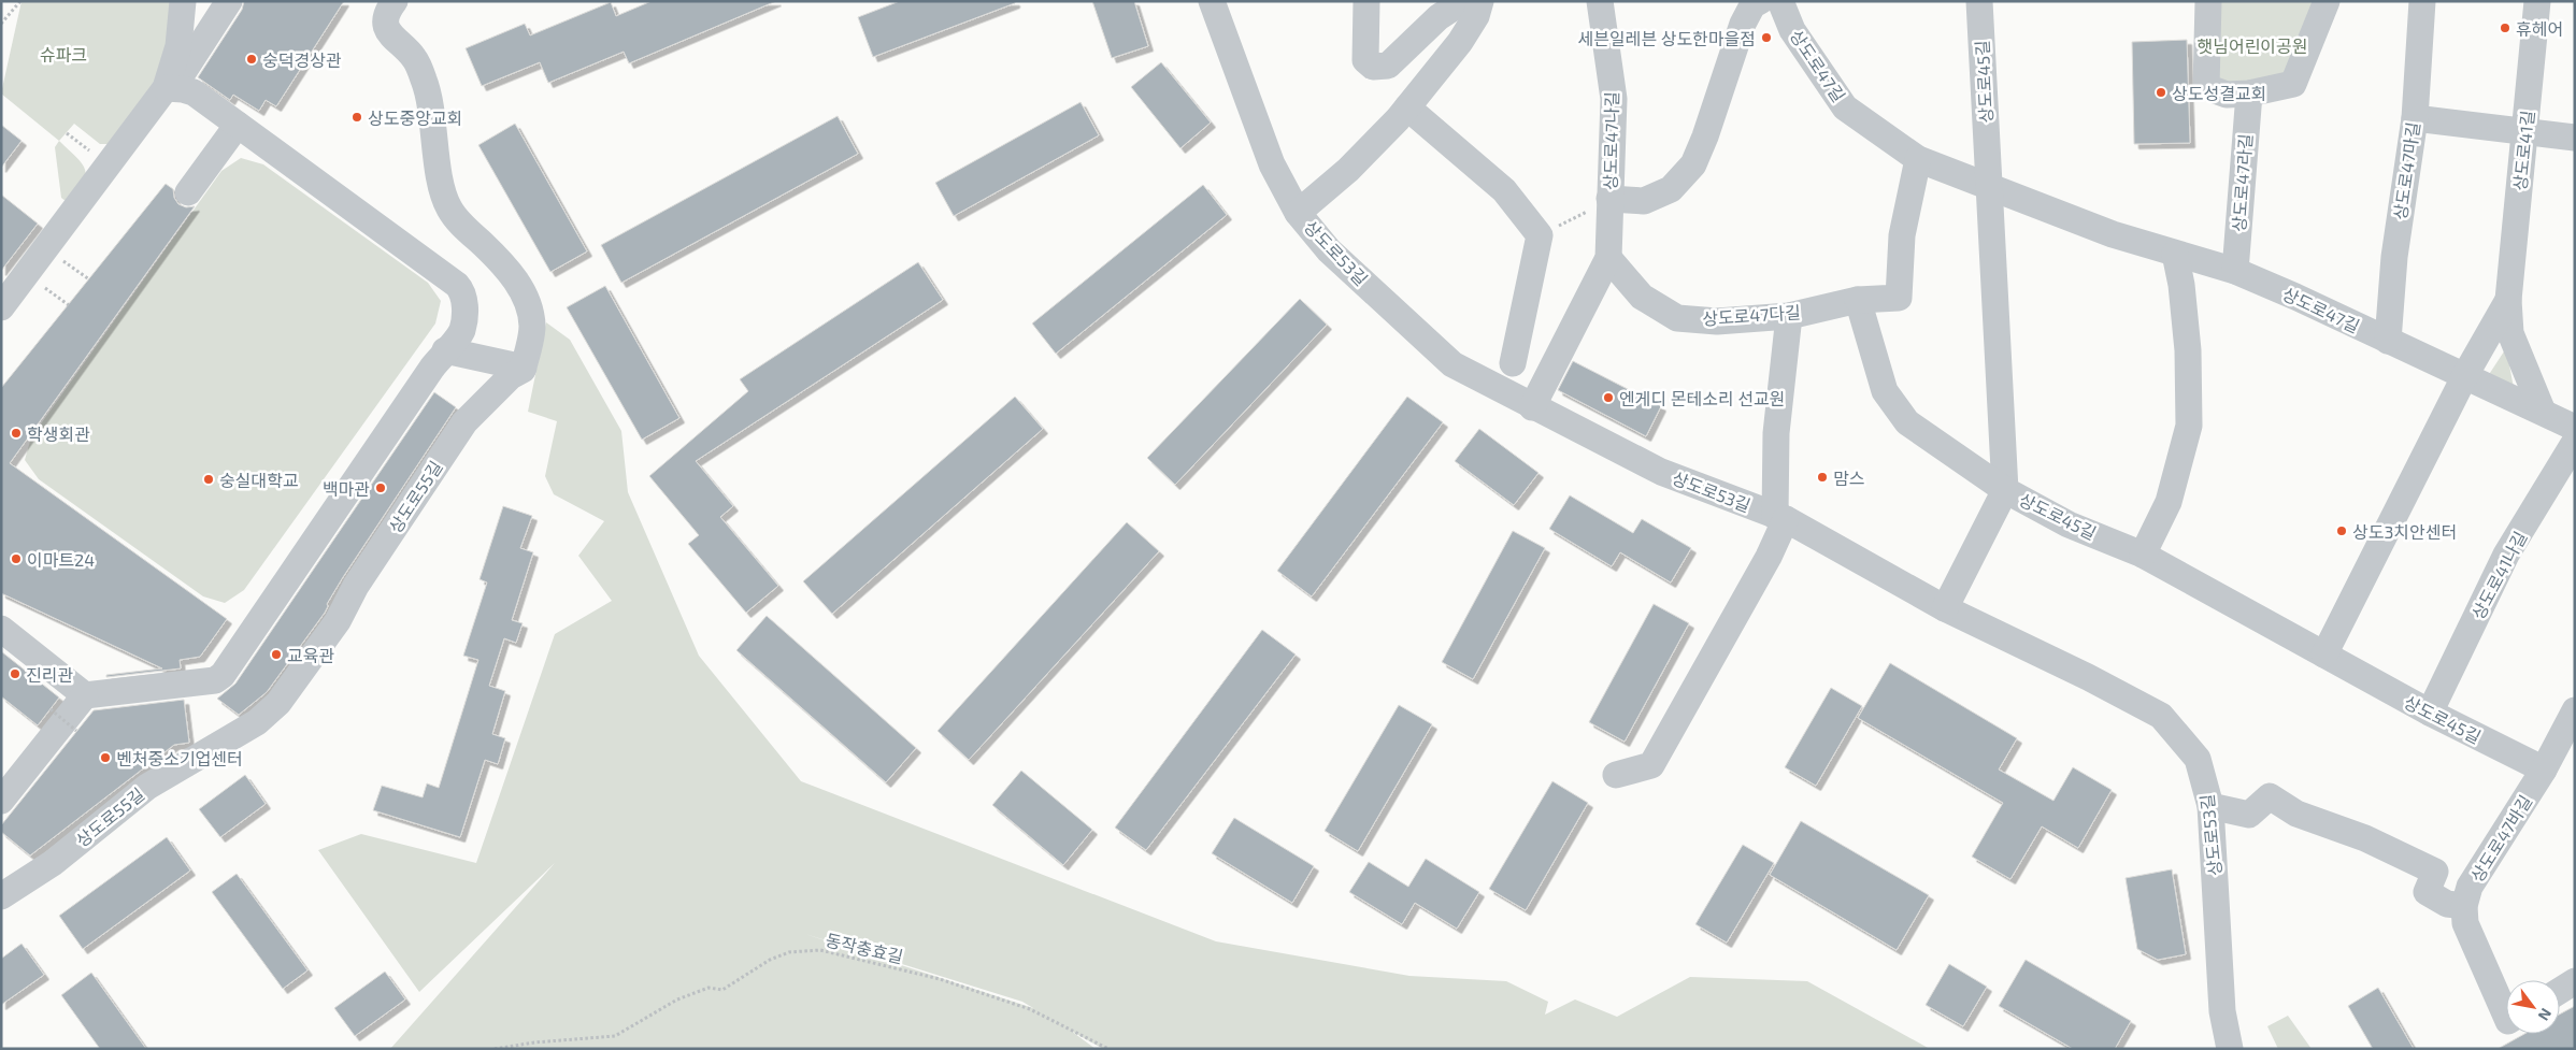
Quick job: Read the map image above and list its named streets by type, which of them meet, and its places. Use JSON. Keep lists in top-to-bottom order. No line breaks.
{"streets":{"street":["상도로47길","상도로45길","상도로47나길","상도로41길","상도로47마길","상도로47라길","상도로53길","상도로47다길","상도로55길","상도로41나길","상도로47바길"],"path":["동작충효길"]},"crossings":[["상도로47길","상도로45길"],["상도로47길","상도로41길"],["상도로47길","상도로47마길"],["상도로47길","상도로47라길"],["상도로45길","상도로41나길"],["상도로45길","상도로47바길"],["상도로53길","상도로47다길"]],"parks":["햇님어린이공원","슈파크"],"places":["휴헤어","세븐일레븐 상도한마을점","숭덕경상관","상도성결교회","상도중앙교회","엔게디 몬테소리 선교원","학생회관","맘스","숭실대학교","백마관","상도3치안센터","이마트24","교육관","진리관","벤처중소기업센터"],"north":"bottom right"}
